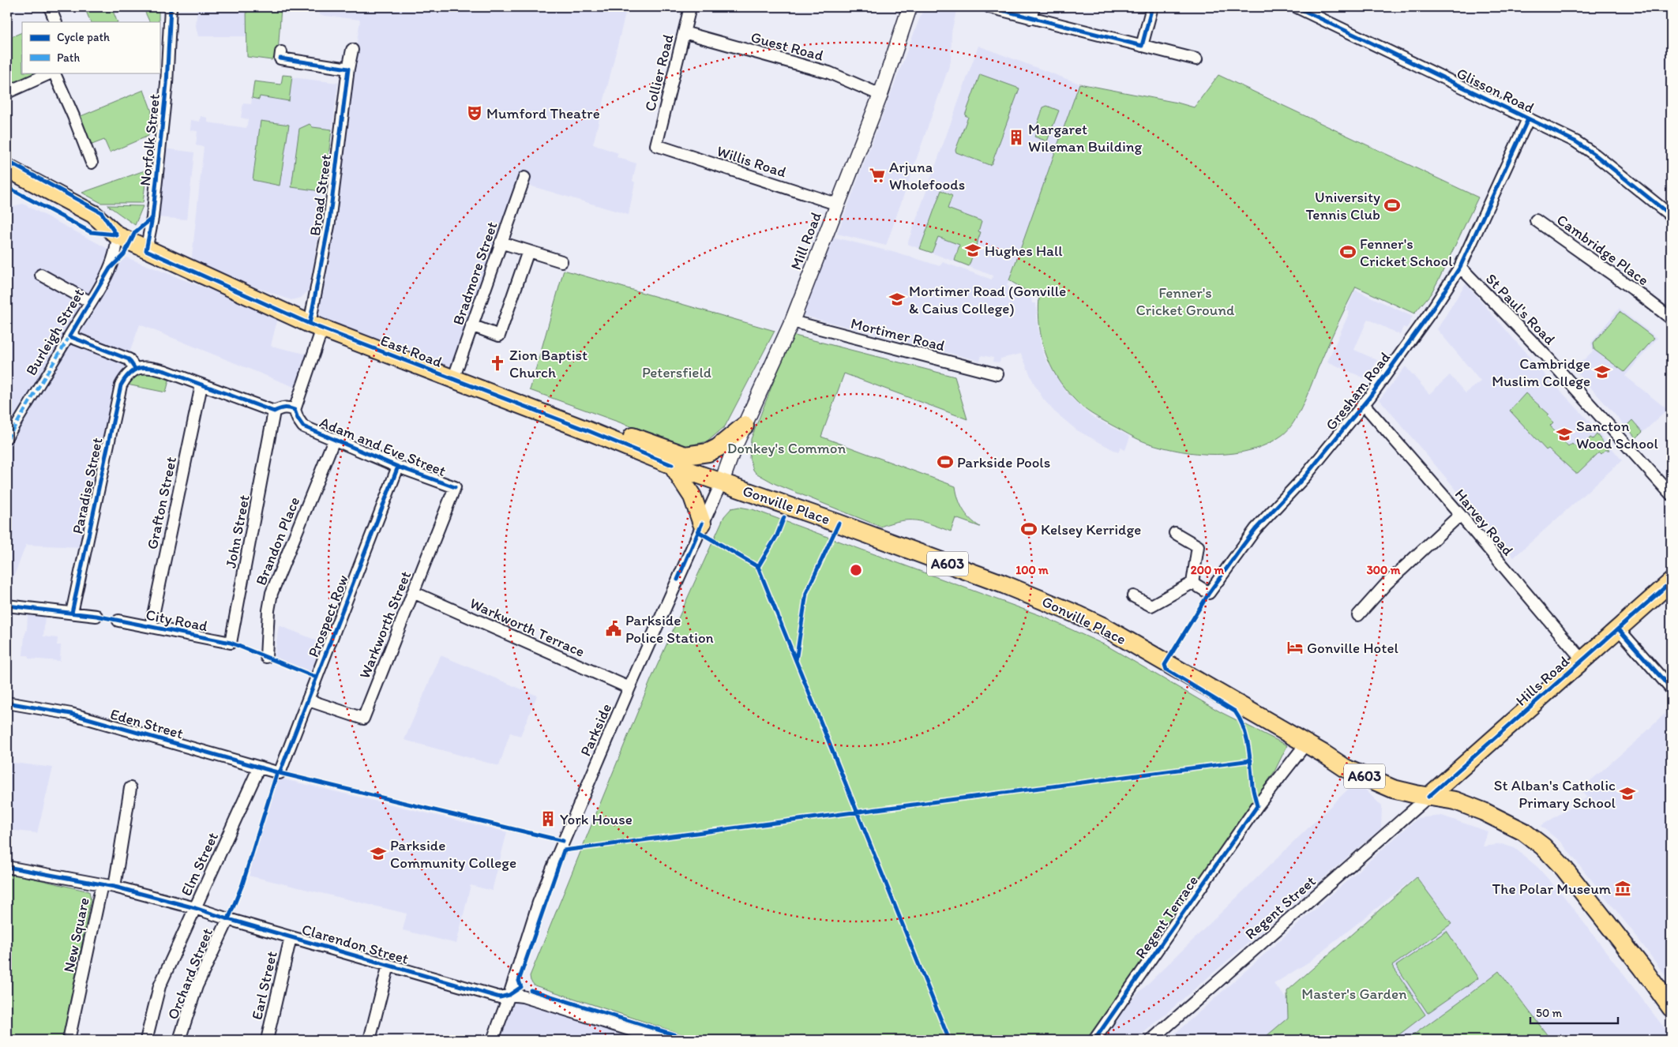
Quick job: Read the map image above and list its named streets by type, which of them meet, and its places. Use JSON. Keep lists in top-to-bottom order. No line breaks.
{"streets":{"main road":["East Road","Gonville Place","A603","Hills Road"],"street":["Guest Road","Collier Road","Glisson Road","Norfolk Street","Willis Road","Broad Street","Mill Road","Cambridge Place","Bradmore Street","St Paul's Road","Burleigh Street","Mortimer Road","Gresham Road","Adam and Eve Street","Paradise Street","Grafton Street","Harvey Road","John Street","Brandon Place","Prospect Row","City Road","Warkworth Street","Warkworth Terrace","Eden Street","Parkside","Elm Street","Regent Street","Regent Terrace","New Square","Clarendon Street","Orchard Street","Earl Street"]},"crossings":[["Guest Road","Collier Road"],["Guest Road","Mill Road"],["Collier Road","Willis Road"],["Glisson Road","Gresham Road"],["Norfolk Street","East Road"],["Willis Road","Mill Road"],["Broad Street","East Road"],["Broad Street","Adam and Eve Street"],["Mill Road","Mortimer Road"],["Mill Road","East Road"],["Mill Road","Gonville Place"],["Mill Road","Parkside"],["Bradmore Street","East Road"],["St Paul's Road","Gresham Road"],["Burleigh Street","East Road"],["East Road","Gonville Place"],["East Road","Parkside"],["Gresham Road","Harvey Road"],["Adam and Eve Street","Brandon Place"],["Adam and Eve Street","Prospect Row"],["Adam and Eve Street","Warkworth Street"],["Grafton Street","City Road"],["Gonville Place","A603"],["Gonville Place","Hills Road"],["Gonville Place","Parkside"],["Gonville Place","Regent Street"],["Gonville Place","Regent Terrace"],["Harvey Road","Hills Road"],["John Street","City Road"],["A603","Hills Road"],["A603","Regent Street"],["Prospect Row","Warkworth Street"],["Prospect Row","Eden Street"],["Warkworth Street","Warkworth Terrace"],["Warkworth Terrace","Parkside"],["Hills Road","Regent Street"],["Eden Street","Elm Street"],["Parkside","Clarendon Street"],["Elm Street","Clarendon Street"],["New Square","Clarendon Street"],["Clarendon Street","Orchard Street"],["Clarendon Street","Earl Street"]],"parks":["Fenner's Cricket Ground","Petersfield","Donkey's Common","Master's Garden"],"places":{"theatre":["Mumford Theatre"],"building":["Margaret Wileman Building","York House"],"supermarket":["Arjuna Wholefoods"],"sports":["University Tennis Club","Fenner's Cricket School","Parkside Pools","Kelsey Kerridge"],"school or university":["Hughes Hall","Mortimer Road (Gonville & Caius College)","Cambridge Muslim College","Sancton Wood School","St Alban's Catholic Primary School","Parkside Community College"],"church":["Zion Baptist Church"],"public building":["Parkside Police Station"],"hotel":["Gonville Hotel"],"museum":["The Polar Museum"]},"legend":["Cycle path","Path"],"scale_bar":"50 m","rings":["100 m","200 m","300 m"]}
